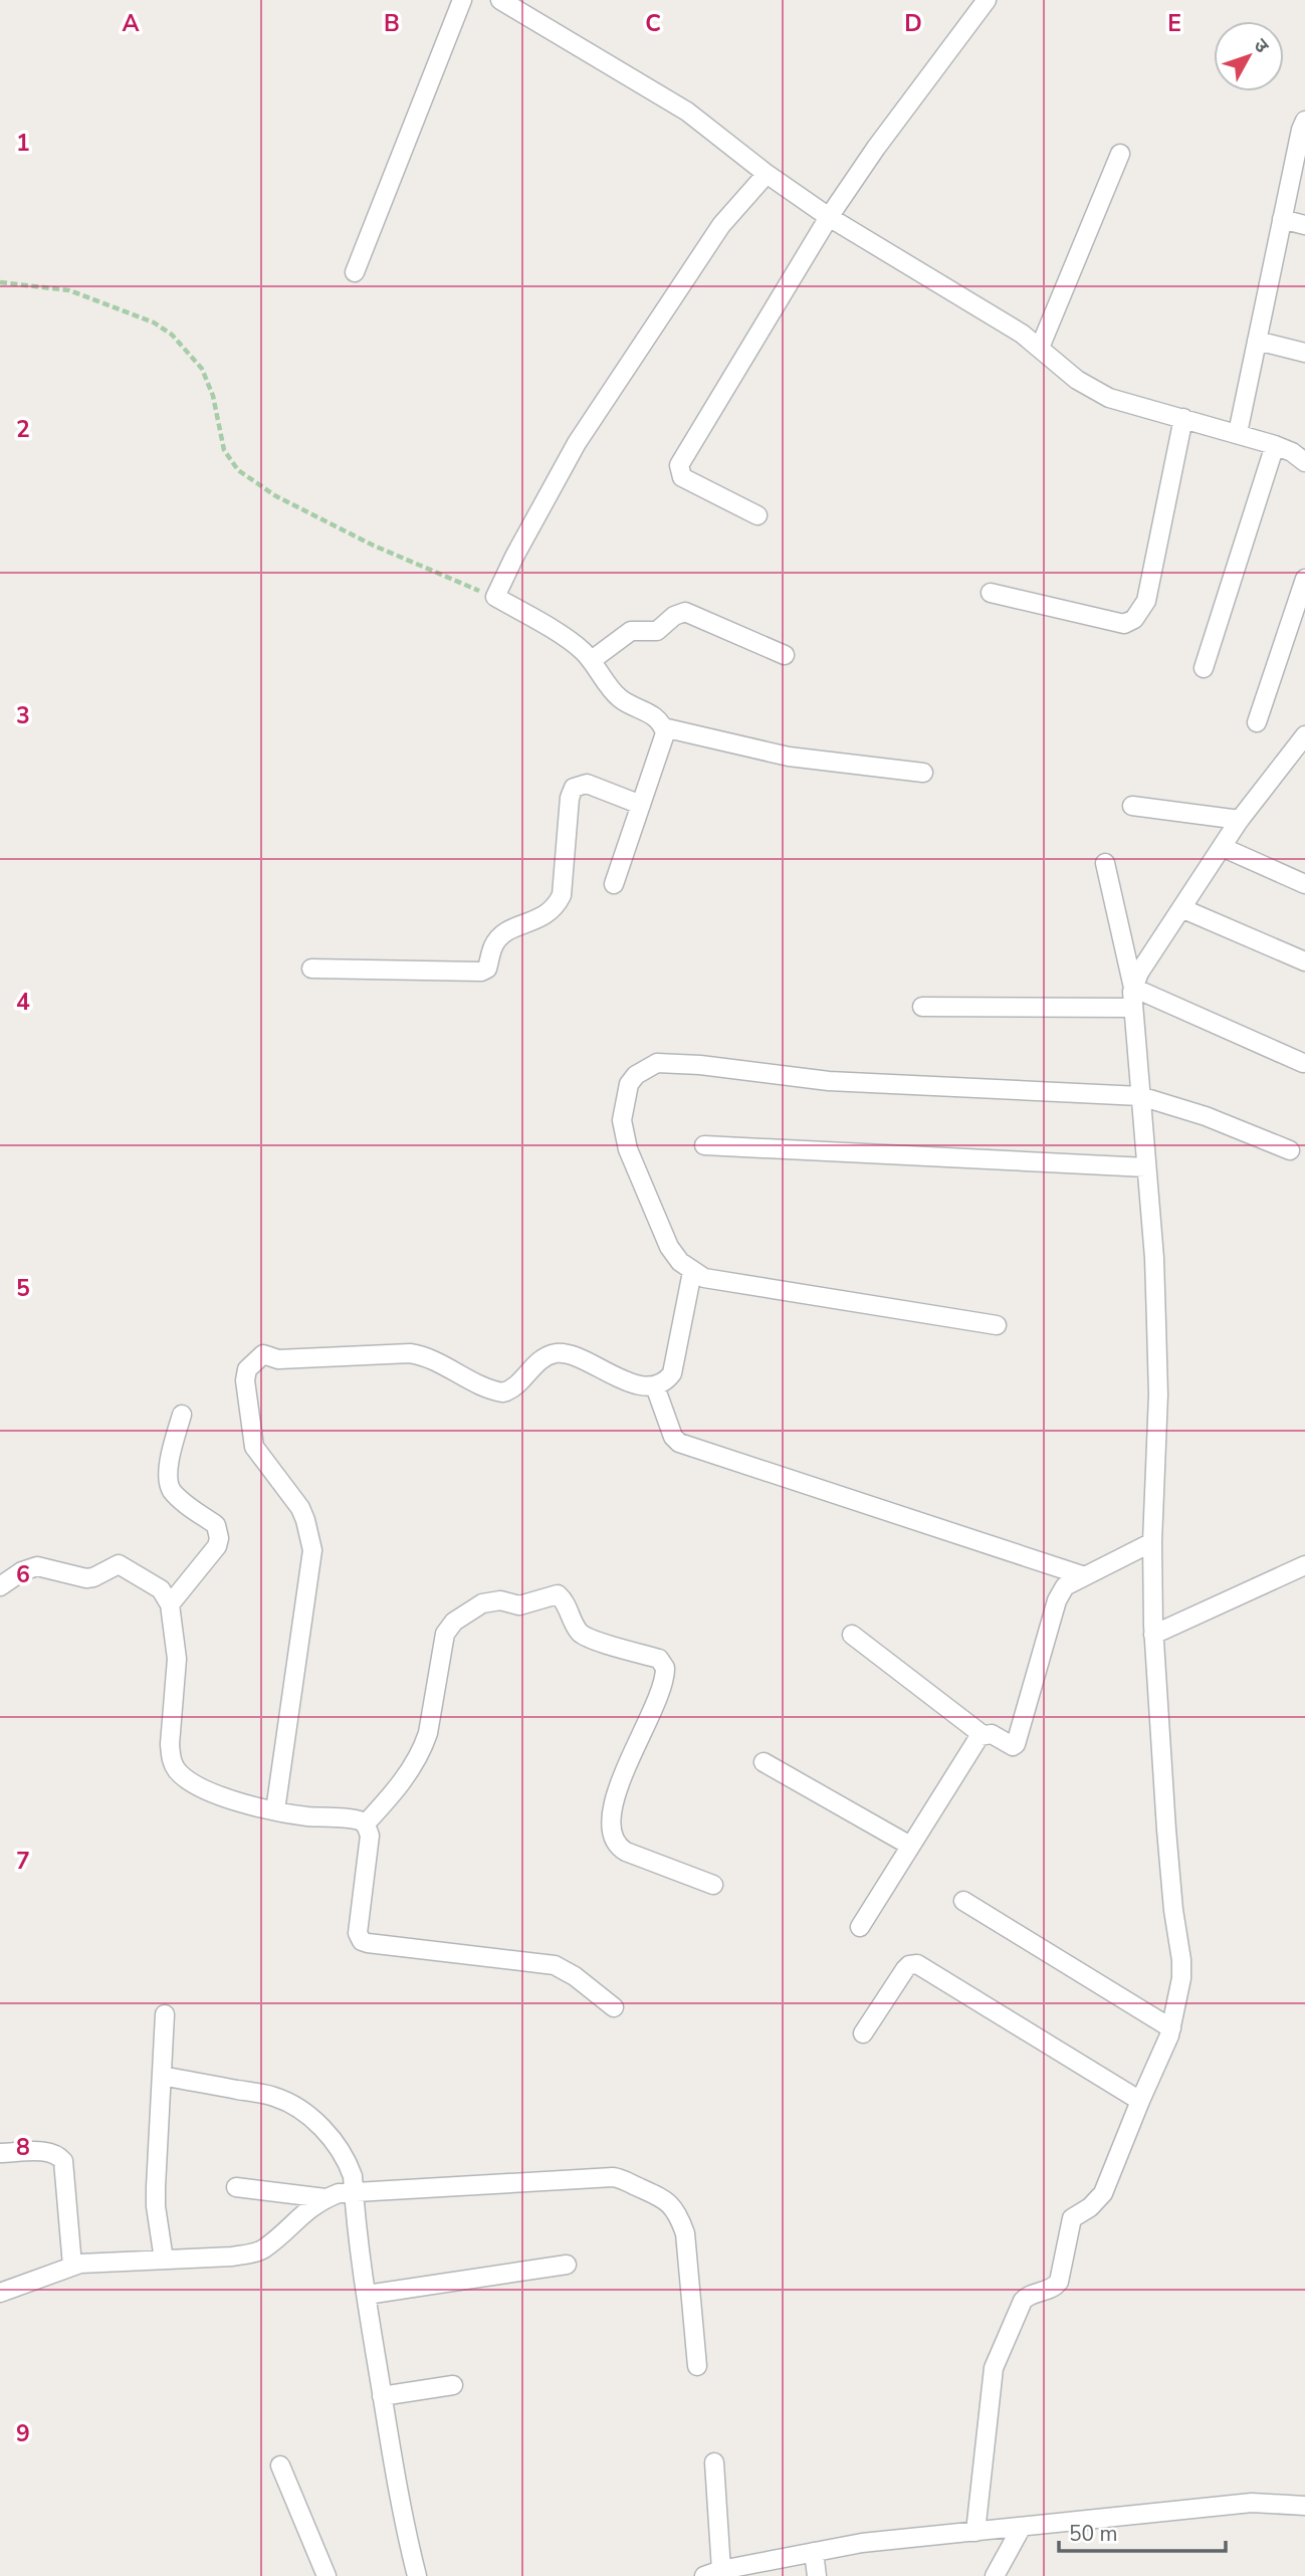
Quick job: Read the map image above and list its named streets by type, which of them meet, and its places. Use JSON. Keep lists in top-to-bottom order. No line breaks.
{"scale_bar":"50 m","north":"top right","grid":{"columns":["A","B","C","D","E"],"rows":["1","2","3","4","5","6","7","8","9"]}}
